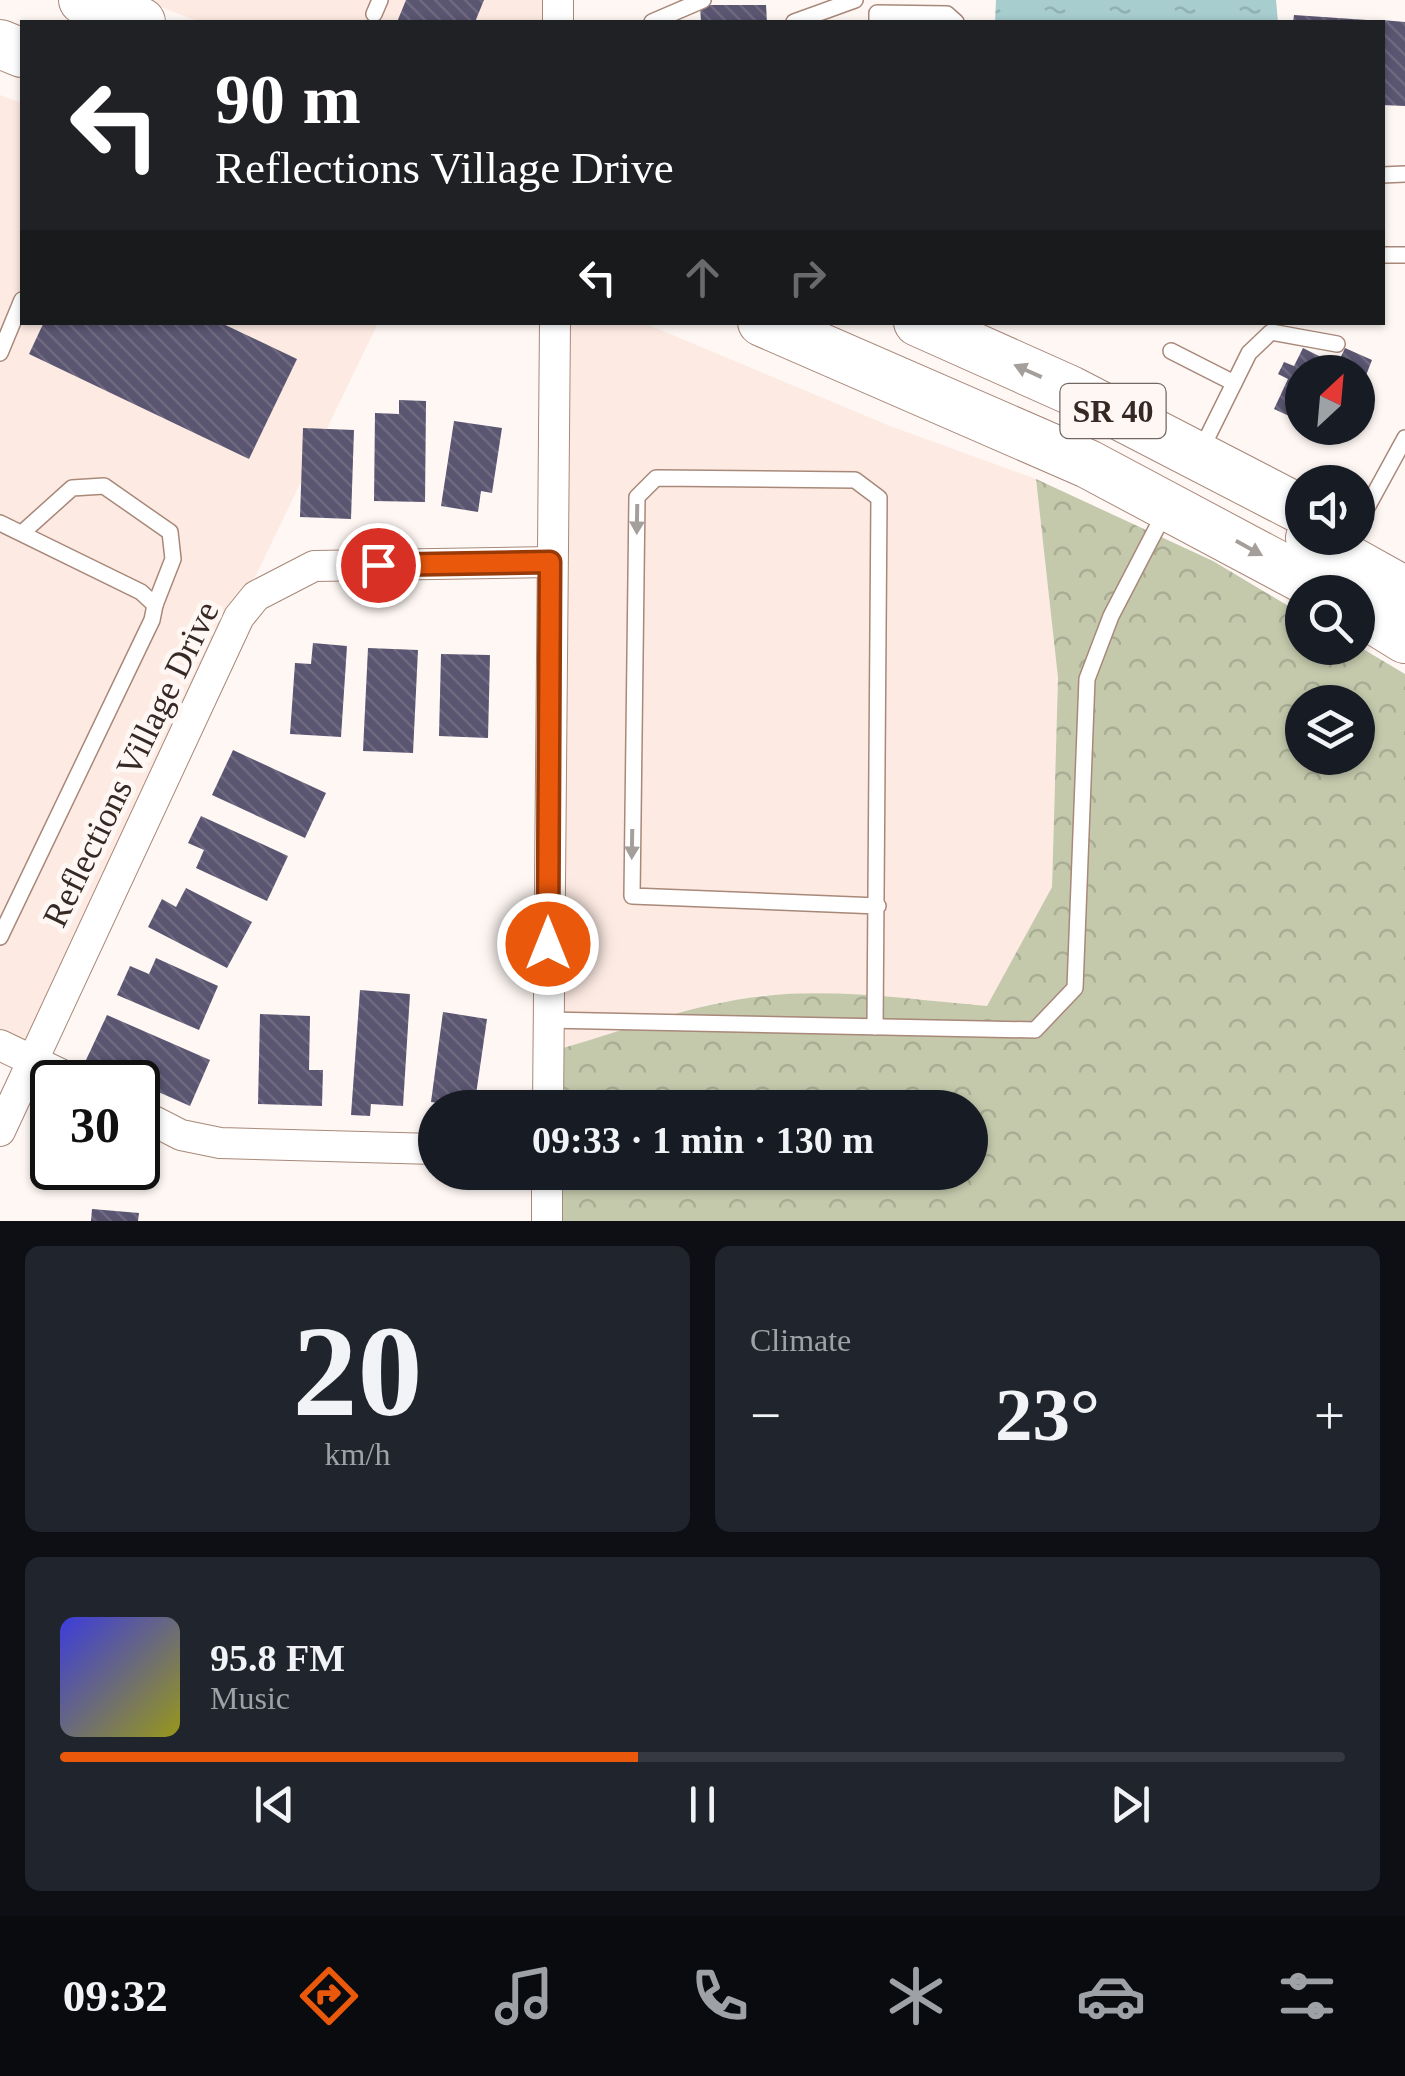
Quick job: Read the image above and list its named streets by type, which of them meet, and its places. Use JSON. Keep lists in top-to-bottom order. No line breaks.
{"streets":{"main road":["SR 40"],"street":["Reflections Village Drive"]},"north":"top right","page":{"turn":["90 m","Reflections Village Drive"],"limit":"30","trip":"09:33 · 1 min · 130 m","tile":[["20","km/h"],"Climate"],"heat":["−","23°","+"],"song":["95.8 FM","Music"],"tabs":"09:32"}}
